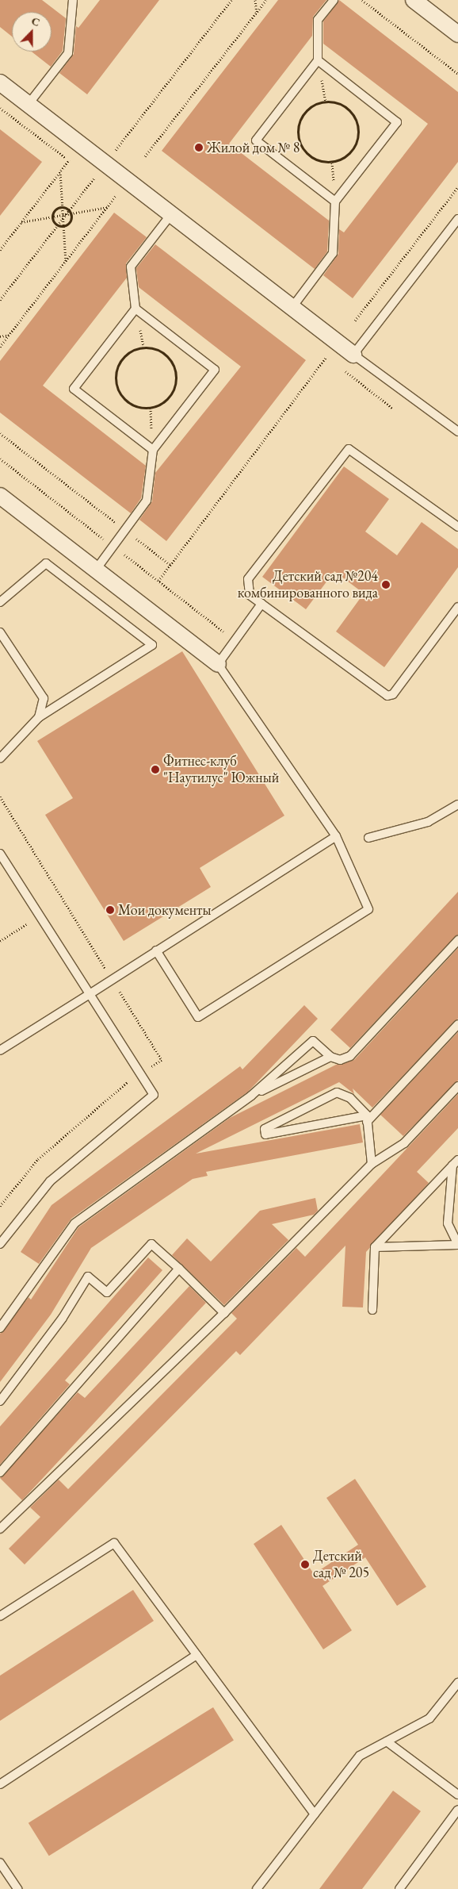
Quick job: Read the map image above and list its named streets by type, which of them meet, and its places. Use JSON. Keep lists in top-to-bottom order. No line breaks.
{"places":["Жилой дом № 8","Детский сад №204 комбинированного вида","Фитнес-клуб \"Наутилус\" Южный","Мои документы","Детский сад № 205"],"north":"top"}
